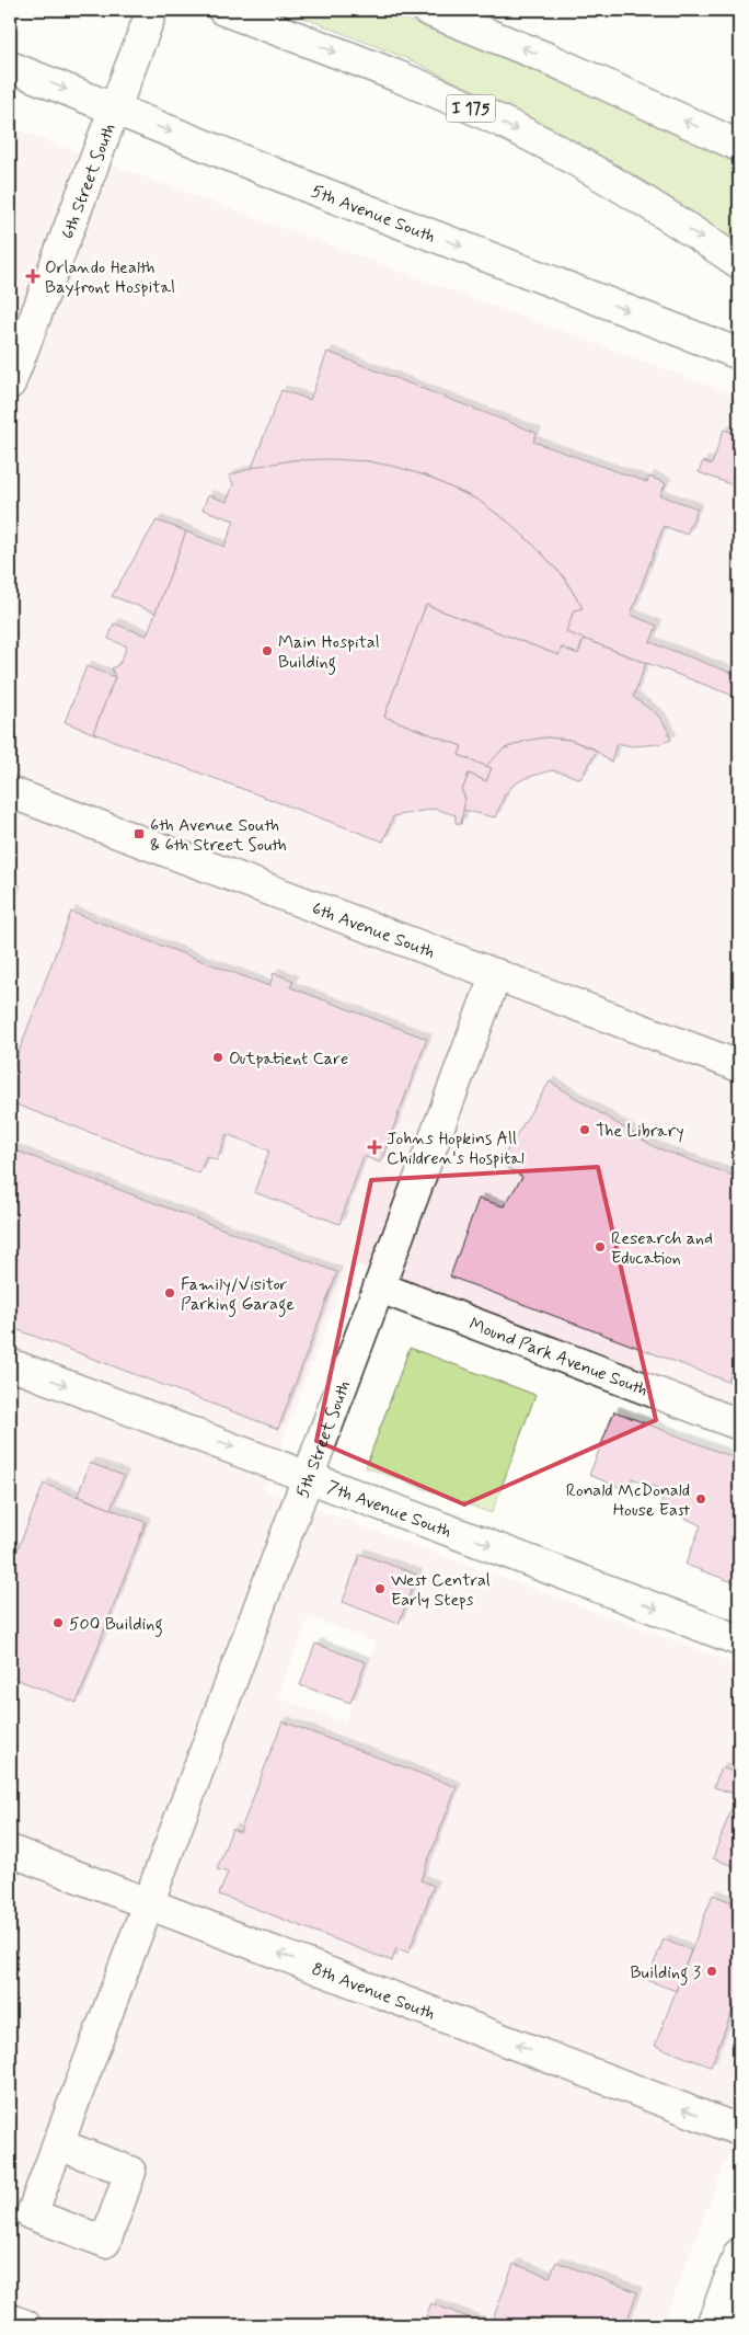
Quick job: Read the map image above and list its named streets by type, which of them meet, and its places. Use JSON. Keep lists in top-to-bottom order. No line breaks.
{"streets":{"main road":["I 175","6th Street South","5th Avenue South","6th Avenue South","Mound Park Avenue South","5th Street South","7th Avenue South","8th Avenue South"]},"crossings":[["6th Street South","5th Avenue South"],["6th Avenue South","5th Street South"],["Mound Park Avenue South","5th Street South"],["5th Street South","7th Avenue South"],["5th Street South","8th Avenue South"]],"one_way":["7th Avenue South","8th Avenue South"],"places":{"health":["Orlando Health Bayfront Hospital","Johns Hopkins All Children's Hospital"],"other":["Main Hospital Building","Outpatient Care","The Library","Research and Education","Family/Visitor Parking Garage","Ronald McDonald House East","West Central Early Steps","500 Building","Building 3"],"transit":["6th Avenue South & 6th Street South"]}}
